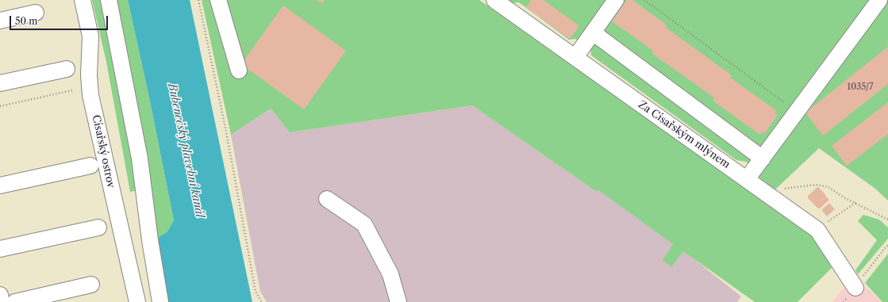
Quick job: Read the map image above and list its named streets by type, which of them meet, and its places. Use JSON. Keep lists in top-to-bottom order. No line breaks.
{"streets":{"street":["Za Císařským mlýnem","Císařský ostrov"]},"water":["Bubenečský plavební kanál"],"house_numbers":["1035/7"],"scale_bar":"50 m"}
